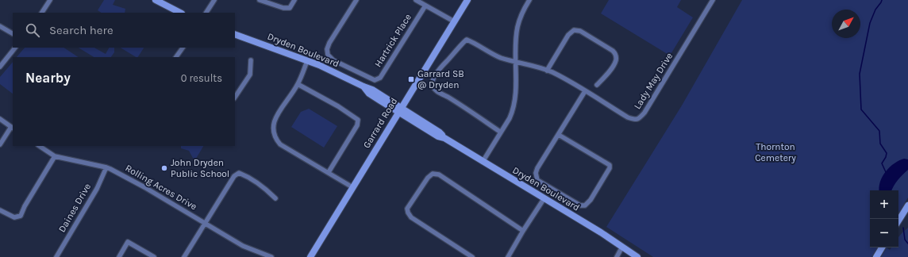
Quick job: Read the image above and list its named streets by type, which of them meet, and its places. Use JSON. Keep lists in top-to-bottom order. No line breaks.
{"streets":{"street":["Hartrick Place","Dryden Boulevard","Lady May Drive","Garrard Road","Rolling Acres Drive","Daines Drive"]},"crossings":[["Dryden Boulevard","Garrard Road"],["Rolling Acres Drive","Daines Drive"]],"parks":["Thornton Cemetery"],"places":{"transit":["Garrard SB @ Dryden"],"other":["John Dryden Public School"]},"north":"top right","page":{"search":"Search here","heading":["Nearby","0 results"],"map_buttons":["+","−"]}}
